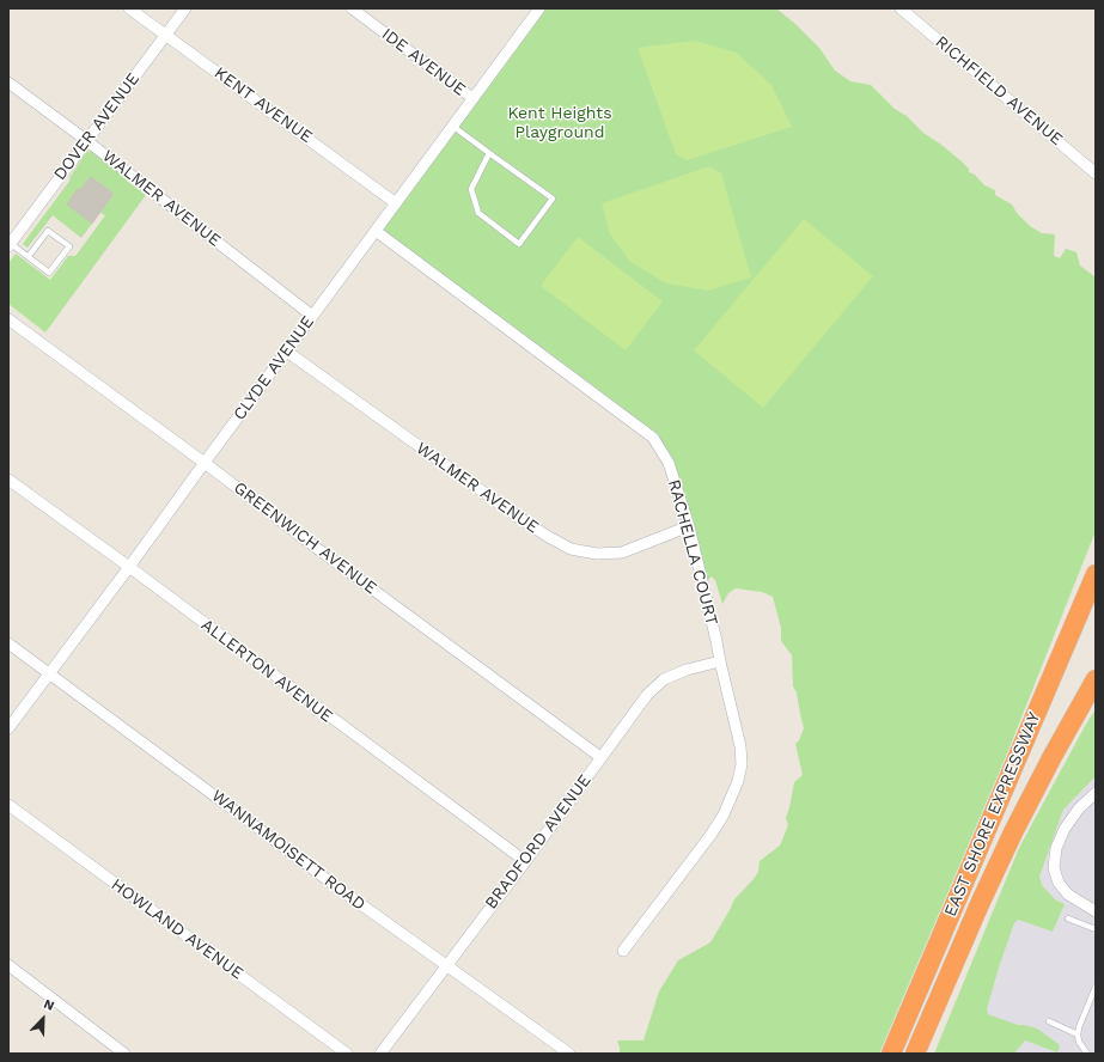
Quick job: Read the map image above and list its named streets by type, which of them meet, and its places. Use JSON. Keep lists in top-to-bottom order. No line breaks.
{"streets":{"highway":["EAST SHORE EXPRESSWAY"],"street":["IDE AVENUE","RICHFIELD AVENUE","KENT AVENUE","DOVER AVENUE","WALMER AVENUE","CLYDE AVENUE","GREENWICH AVENUE","RACHELLA COURT","ALLERTON AVENUE","BRADFORD AVENUE","WANNAMOISETT ROAD","HOWLAND AVENUE"]},"crossings":[["IDE AVENUE","CLYDE AVENUE"],["KENT AVENUE","DOVER AVENUE"],["KENT AVENUE","CLYDE AVENUE"],["DOVER AVENUE","WALMER AVENUE"],["WALMER AVENUE","CLYDE AVENUE"],["WALMER AVENUE","RACHELLA COURT"],["CLYDE AVENUE","GREENWICH AVENUE"],["CLYDE AVENUE","RACHELLA COURT"],["CLYDE AVENUE","ALLERTON AVENUE"],["CLYDE AVENUE","WANNAMOISETT ROAD"],["GREENWICH AVENUE","BRADFORD AVENUE"],["RACHELLA COURT","BRADFORD AVENUE"],["ALLERTON AVENUE","BRADFORD AVENUE"],["BRADFORD AVENUE","WANNAMOISETT ROAD"]],"parks":["Kent Heights Playground"],"north":"top right"}
